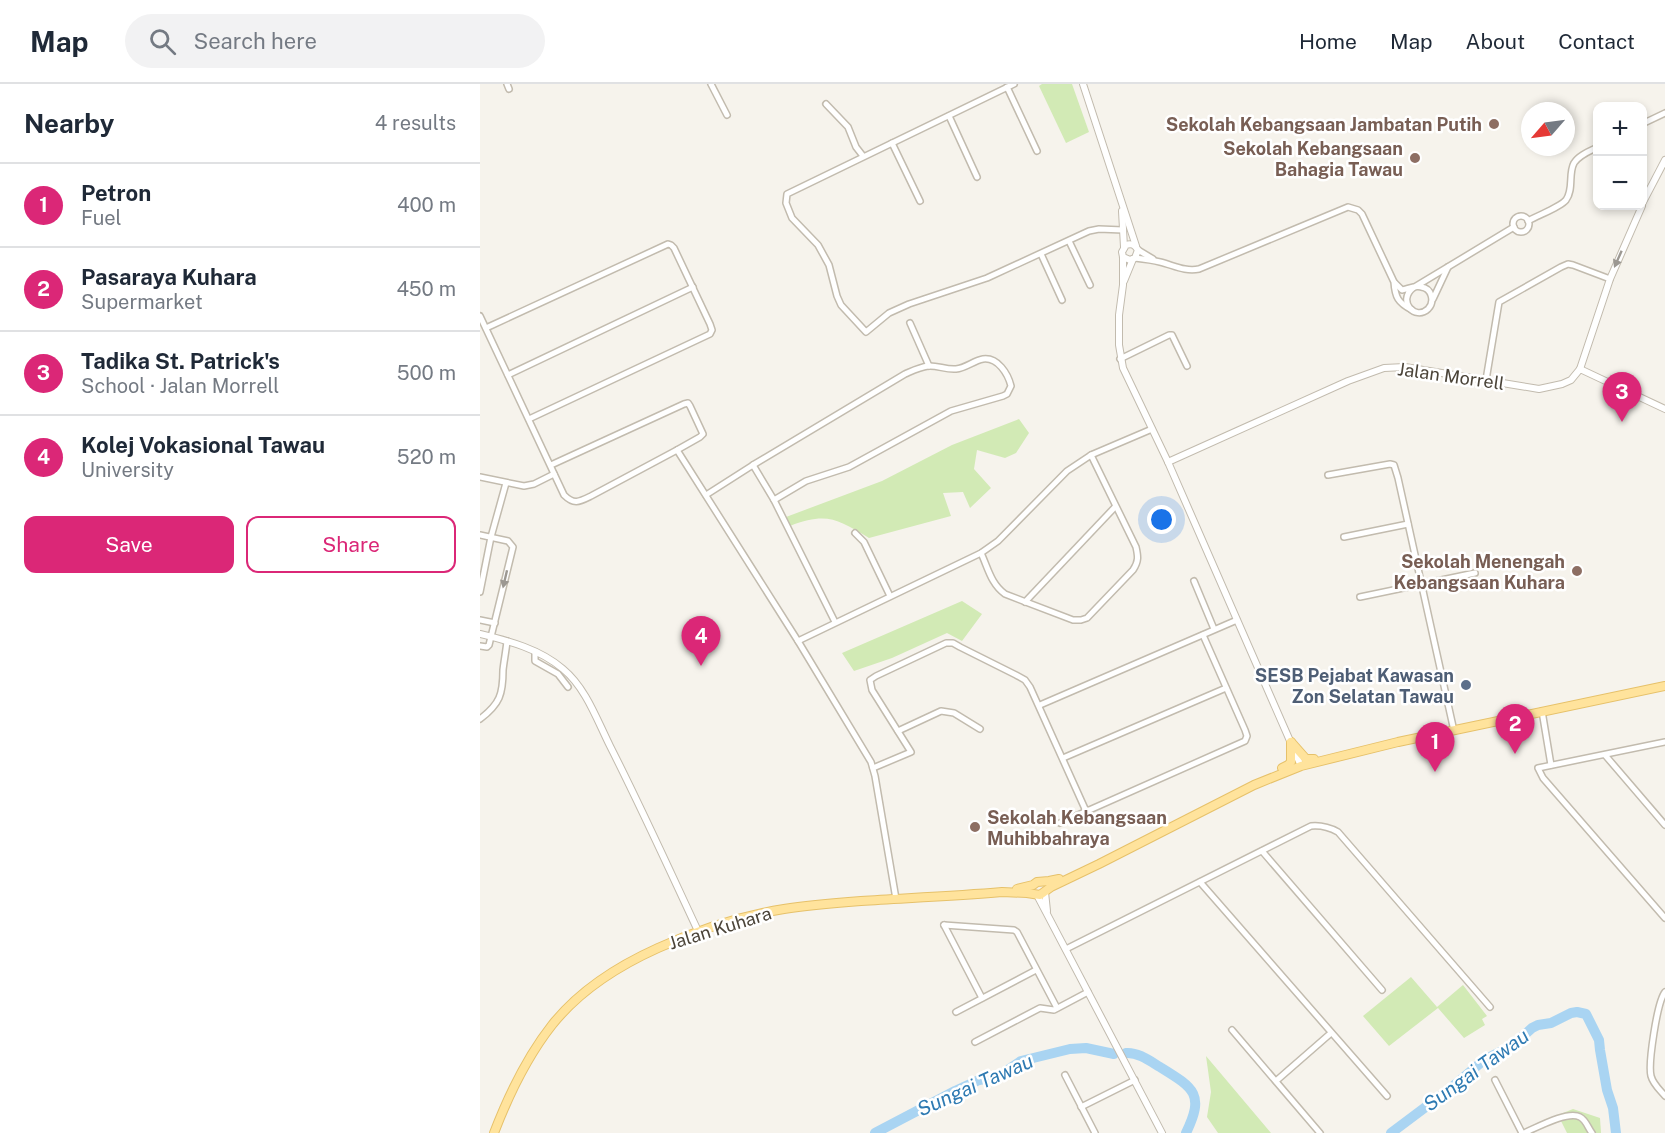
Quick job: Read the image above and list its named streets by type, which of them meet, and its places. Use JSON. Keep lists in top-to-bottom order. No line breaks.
{"streets":{"main road":["Jalan Kuhara"],"street":["Jalan Morrell"]},"water":["Sungai Tawau"],"places":["Sekolah Kebangsaan Jambatan Putih","Sekolah Kebangsaan Bahagia Tawau","Sekolah Menengah Kebangsaan Kuhara","SESB Pejabat Kawasan Zon Selatan Tawau","Sekolah Kebangsaan Muhibbahraya"],"north":"bottom left","page":{"header":"Map","search":"Search here","nav":["Home","Map","About","Contact"],"heading":["Nearby","4 results"],"map_buttons":["+","−"],"list":[{"mark":"1","name":"Petron","note":"Fuel","value":"400 m"},{"mark":"2","name":"Pasaraya Kuhara","note":"Supermarket","value":"450 m"},{"mark":"3","name":"Tadika St. Patrick's","note":"School · Jalan Morrell","value":"500 m"},{"mark":"4","name":"Kolej Vokasional Tawau","note":"University","value":"520 m"}],"pins":["3","4","2","1"],"buttons":["Save","Share"]}}
